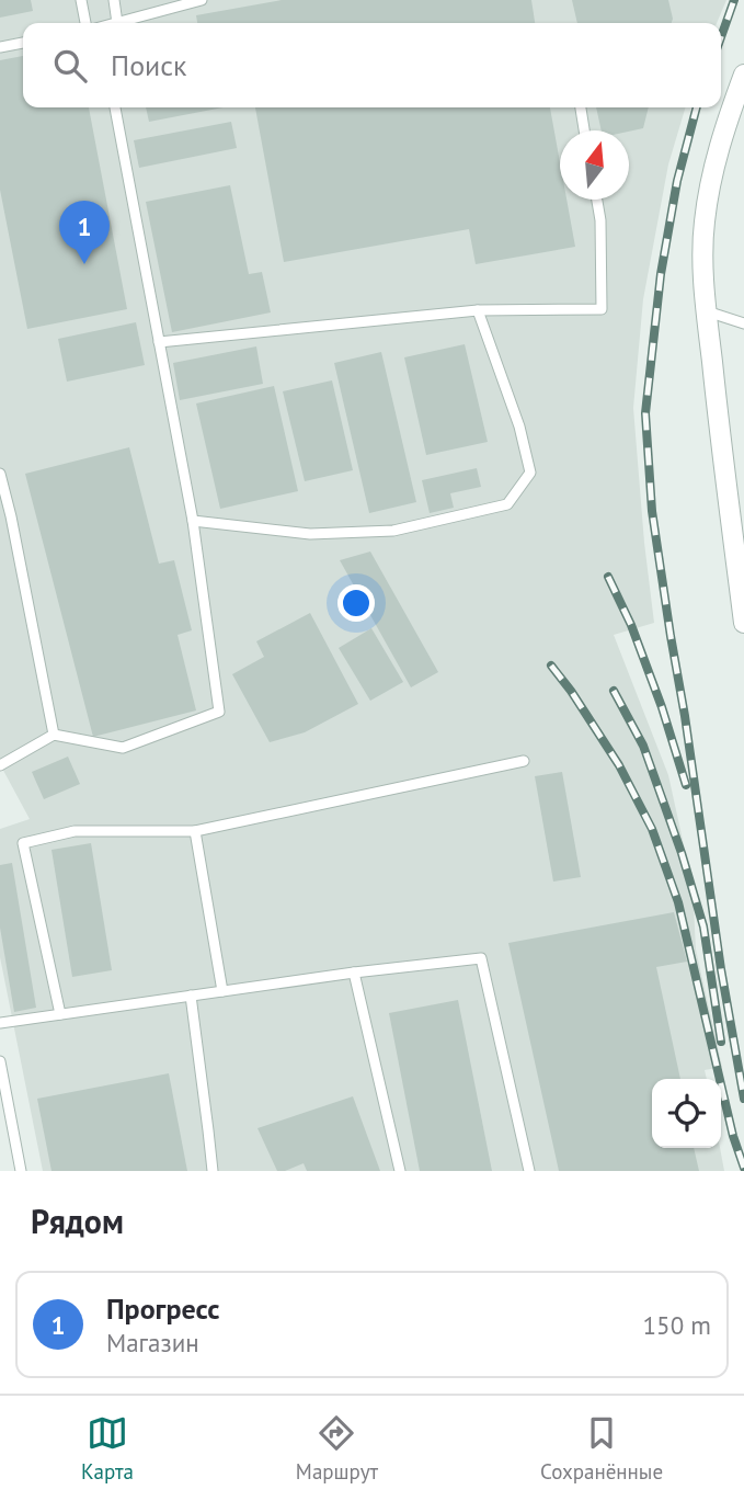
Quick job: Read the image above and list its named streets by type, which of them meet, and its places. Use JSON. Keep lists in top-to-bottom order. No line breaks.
{"north":"top","page":{"search":"Поиск","pins":"1","heading":"Рядом","list":[{"mark":"1","name":"Прогресс","note":"Магазин","value":"150 m"}],"nav":["Карта","Маршрут","Сохранённые"]}}
